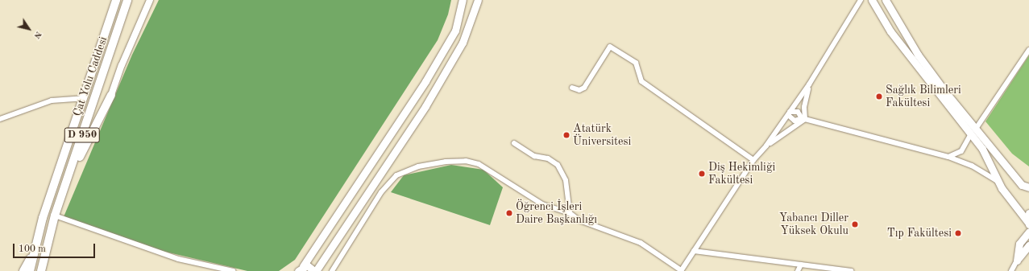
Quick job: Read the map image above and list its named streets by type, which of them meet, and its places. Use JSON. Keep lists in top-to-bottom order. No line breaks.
{"streets":{"highway":["Çat Yolu Caddesi","D 950"]},"places":["Sağlık Bilimleri Fakültesi","Atatürk Üniversitesi","Diş Hekimliği Fakültesi","Öğrenci İşleri Daire Başkanlığı","Yabancı Diller Yüksek Okulu","Tıp Fakültesi"],"scale_bar":"100 m","north":"bottom right"}
